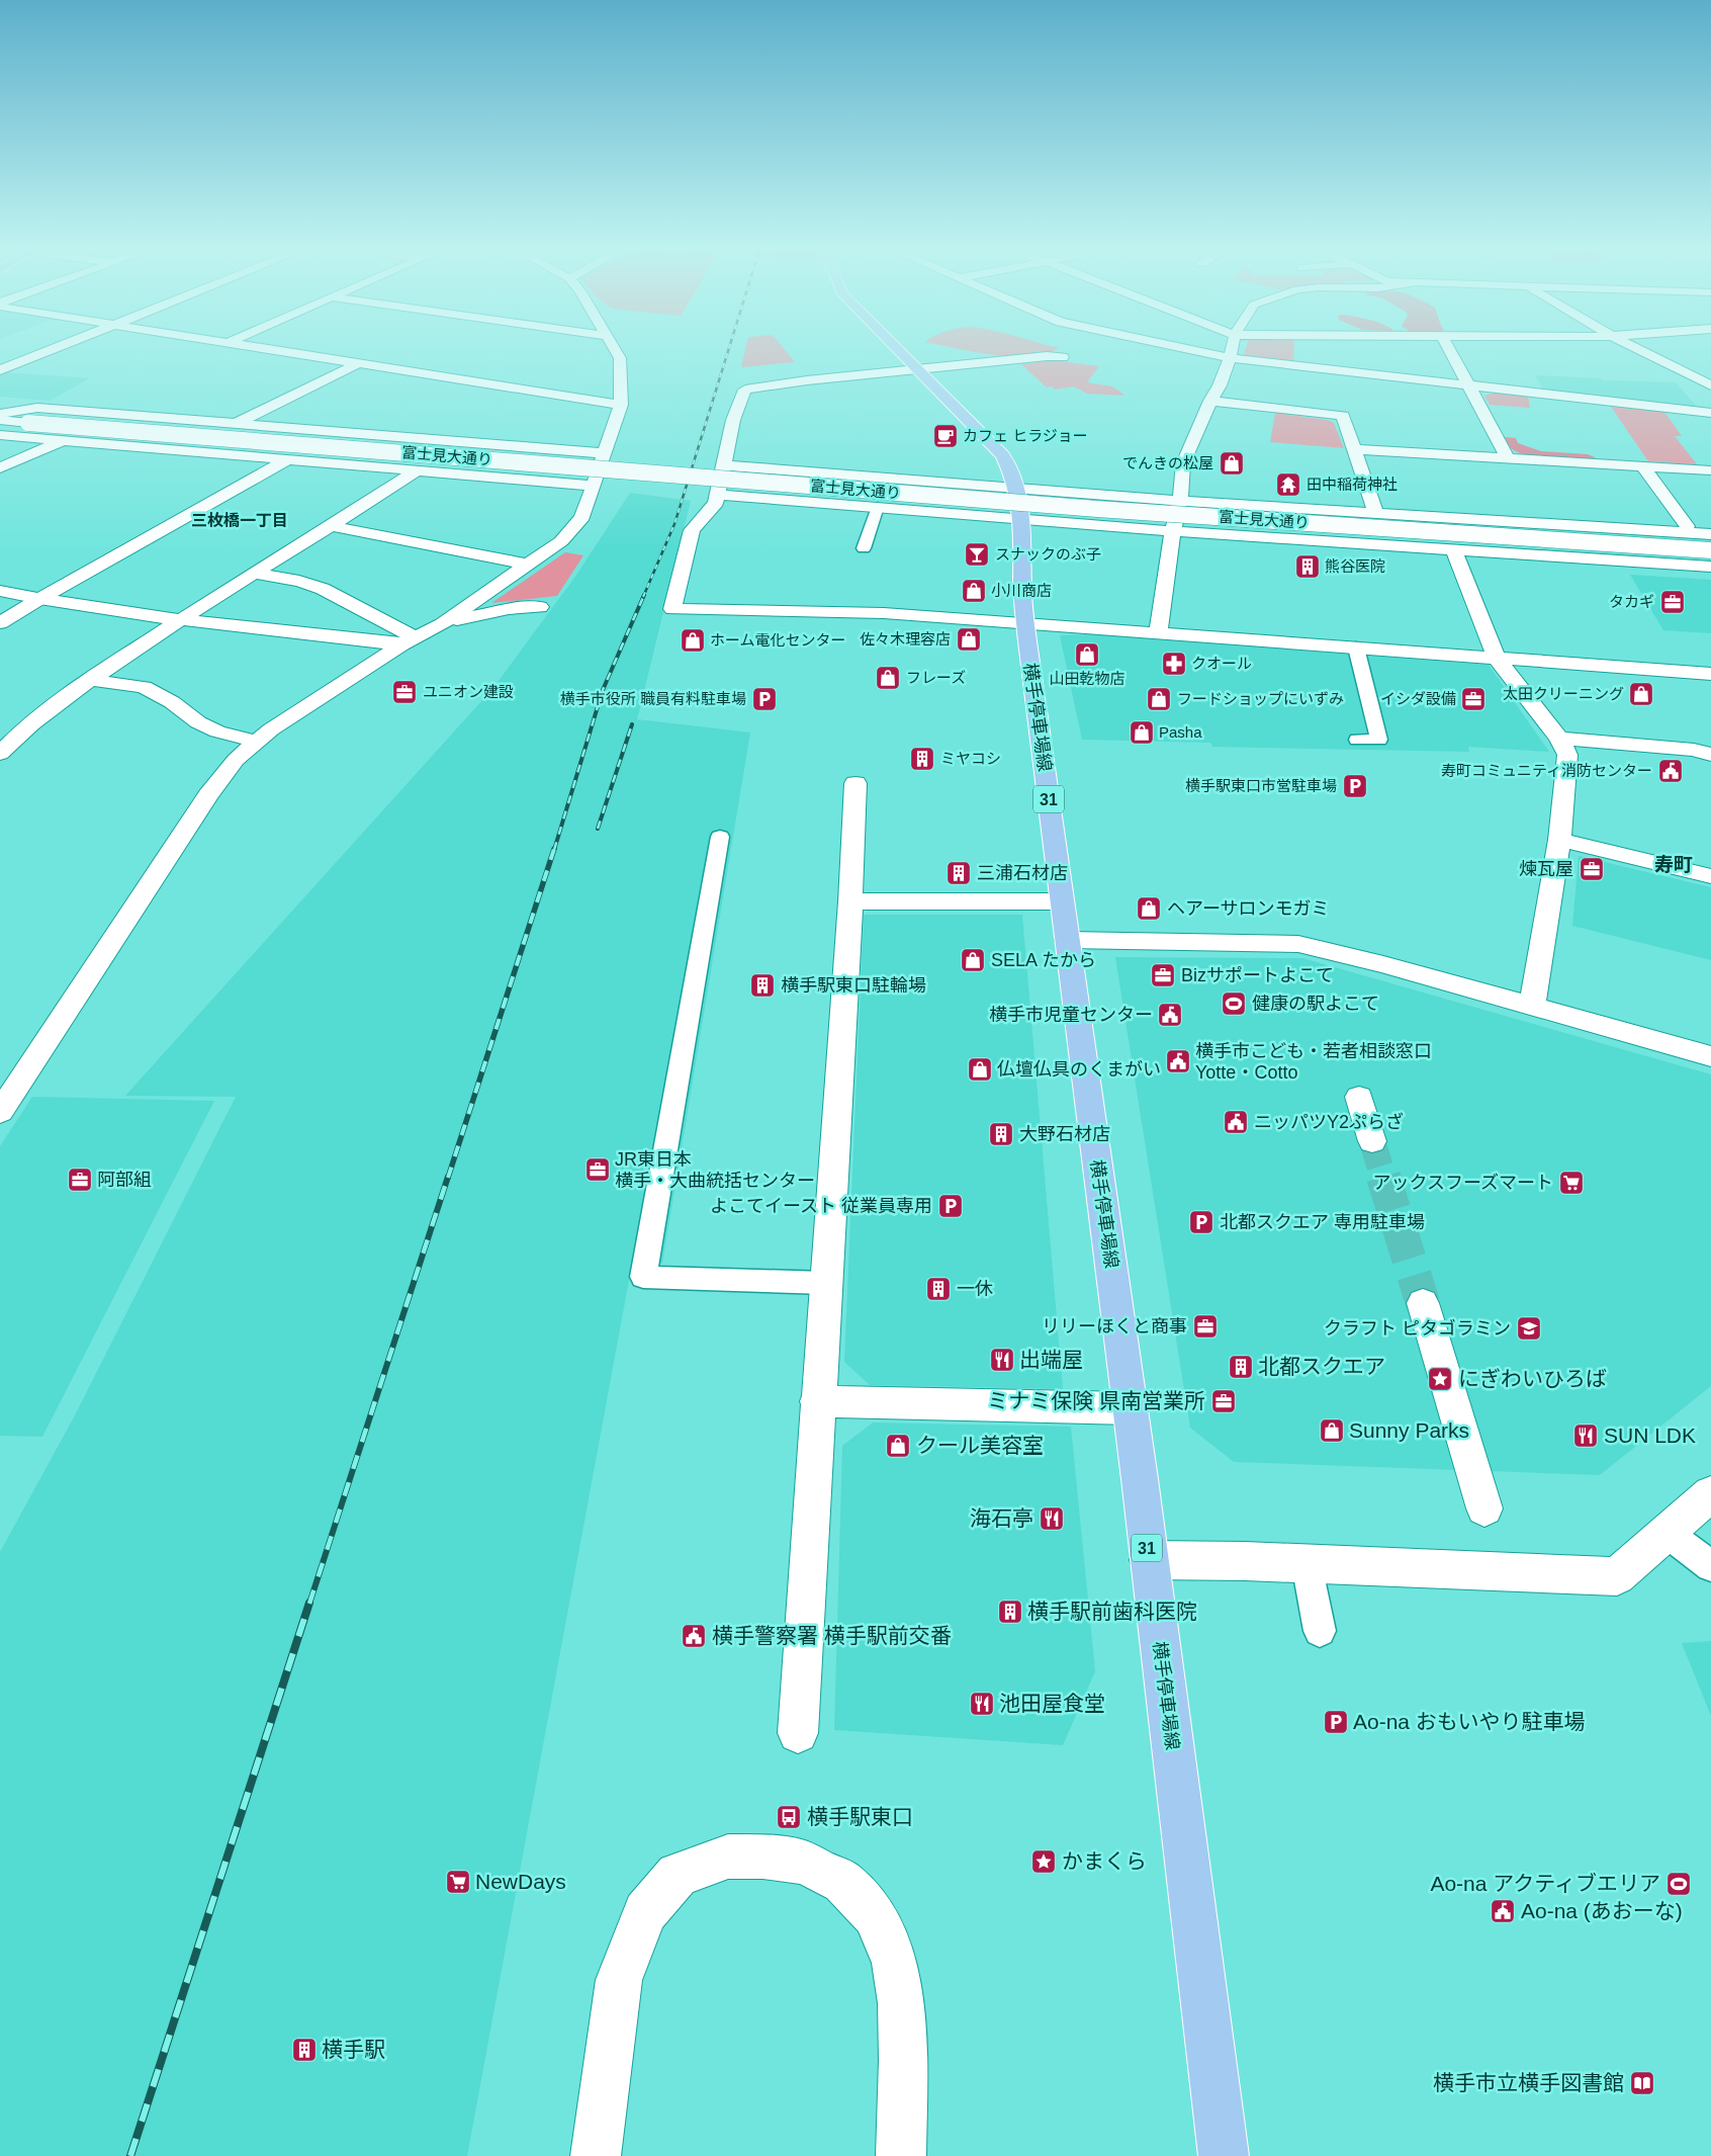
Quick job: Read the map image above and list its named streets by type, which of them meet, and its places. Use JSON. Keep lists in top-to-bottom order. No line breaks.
{"streets":{"main road":["横手停車場線","31"],"street":["富士見大通り"]},"districts":["三枚橋一丁目","寿町"],"places":{"cafe":["カフェ ヒラジョー"],"shop":["でんきの松屋","小川商店","佐々木理容店","ホーム電化センター","山田乾物店","フレーズ","太田クリーニング","フードショップにいずみ","Pasha","ヘアーサロンモガミ","SELA たから","仏壇仏具のくまがい","Sunny Parks","クール美容室"],"temple":["田中稲荷神社"],"bar":["スナックのぶ子"],"building":["熊谷医院","ミヤコシ","三浦石材店","横手駅東口駐輪場","大野石材店","一休","北都スクエア","横手駅前歯科医院","横手駅"],"office":["タカギ","ユニオン建設","イシダ設備","煉瓦屋","Bizサポートよこて","JR東日本 横手・大曲統括センター","阿部組","リリーほくと商事","ミナミ保険 県南営業所"],"pharmacy":["クオール"],"parking":["横手市役所 職員有料駐車場","横手駅東口市営駐車場","よこてイースト 従業員専用","北都スクエア 専用駐車場","Ao-na おもいやり駐車場"],"public building":["寿町コミュニティ消防センター","横手市児童センター","横手市こども・若者相談窓口 Yotte・Cotto","ニッパツY2ぷらざ","横手警察署 横手駅前交番","Ao-na (あおーな)"],"sports":["健康の駅よこて","Ao-na アクティブエリア"],"supermarket":["アックスフーズマート","NewDays"],"school or university":["クラフト ピタゴラミン"],"restaurant":["出端屋","SUN LDK","海石亭","池田屋食堂"],"place":["にぎわいひろば","かまくら"],"bus stop":["横手駅東口"],"library":["横手市立横手図書館"]}}
